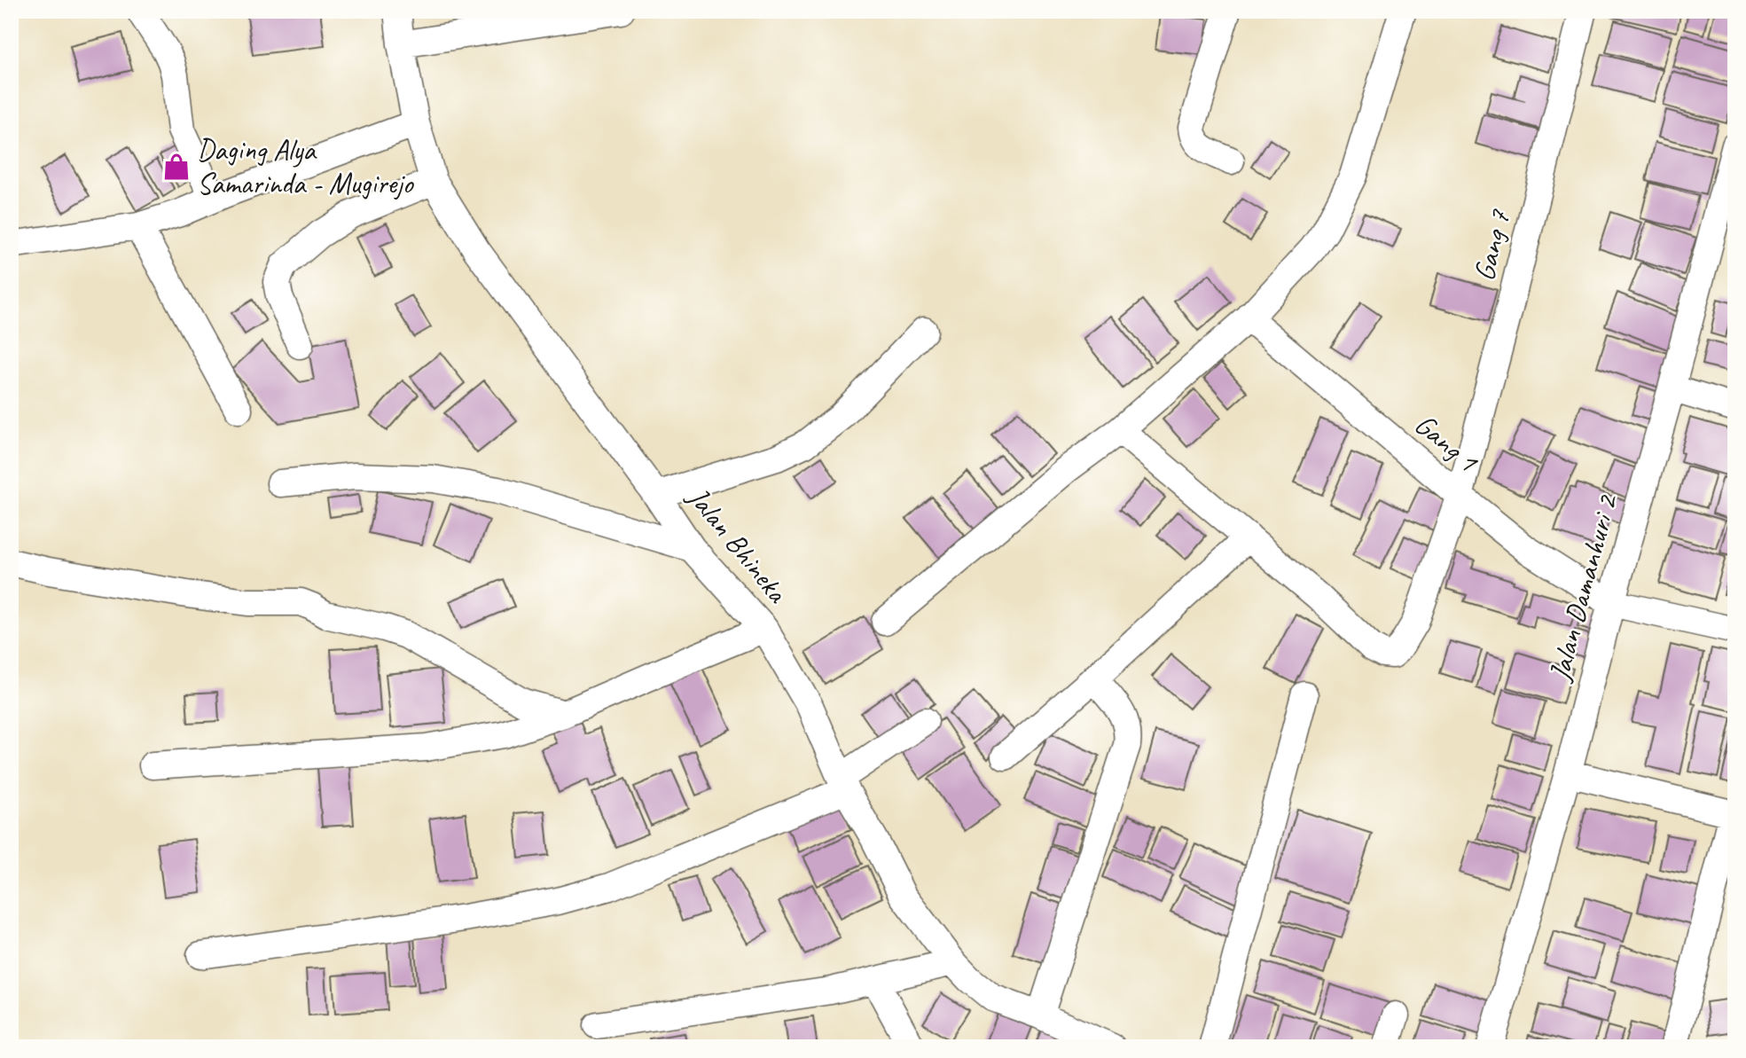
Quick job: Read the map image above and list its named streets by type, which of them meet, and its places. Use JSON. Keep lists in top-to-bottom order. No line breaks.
{"streets":{"street":["Gang 7","Gang 1","Jalan Bhineka","Jalan Damanhuri 2"]},"crossings":[["Gang 7","Gang 1"],["Gang 1","Jalan Damanhuri 2"]],"places":{"shop":["Daging Alya Samarinda - Mugirejo"]}}
